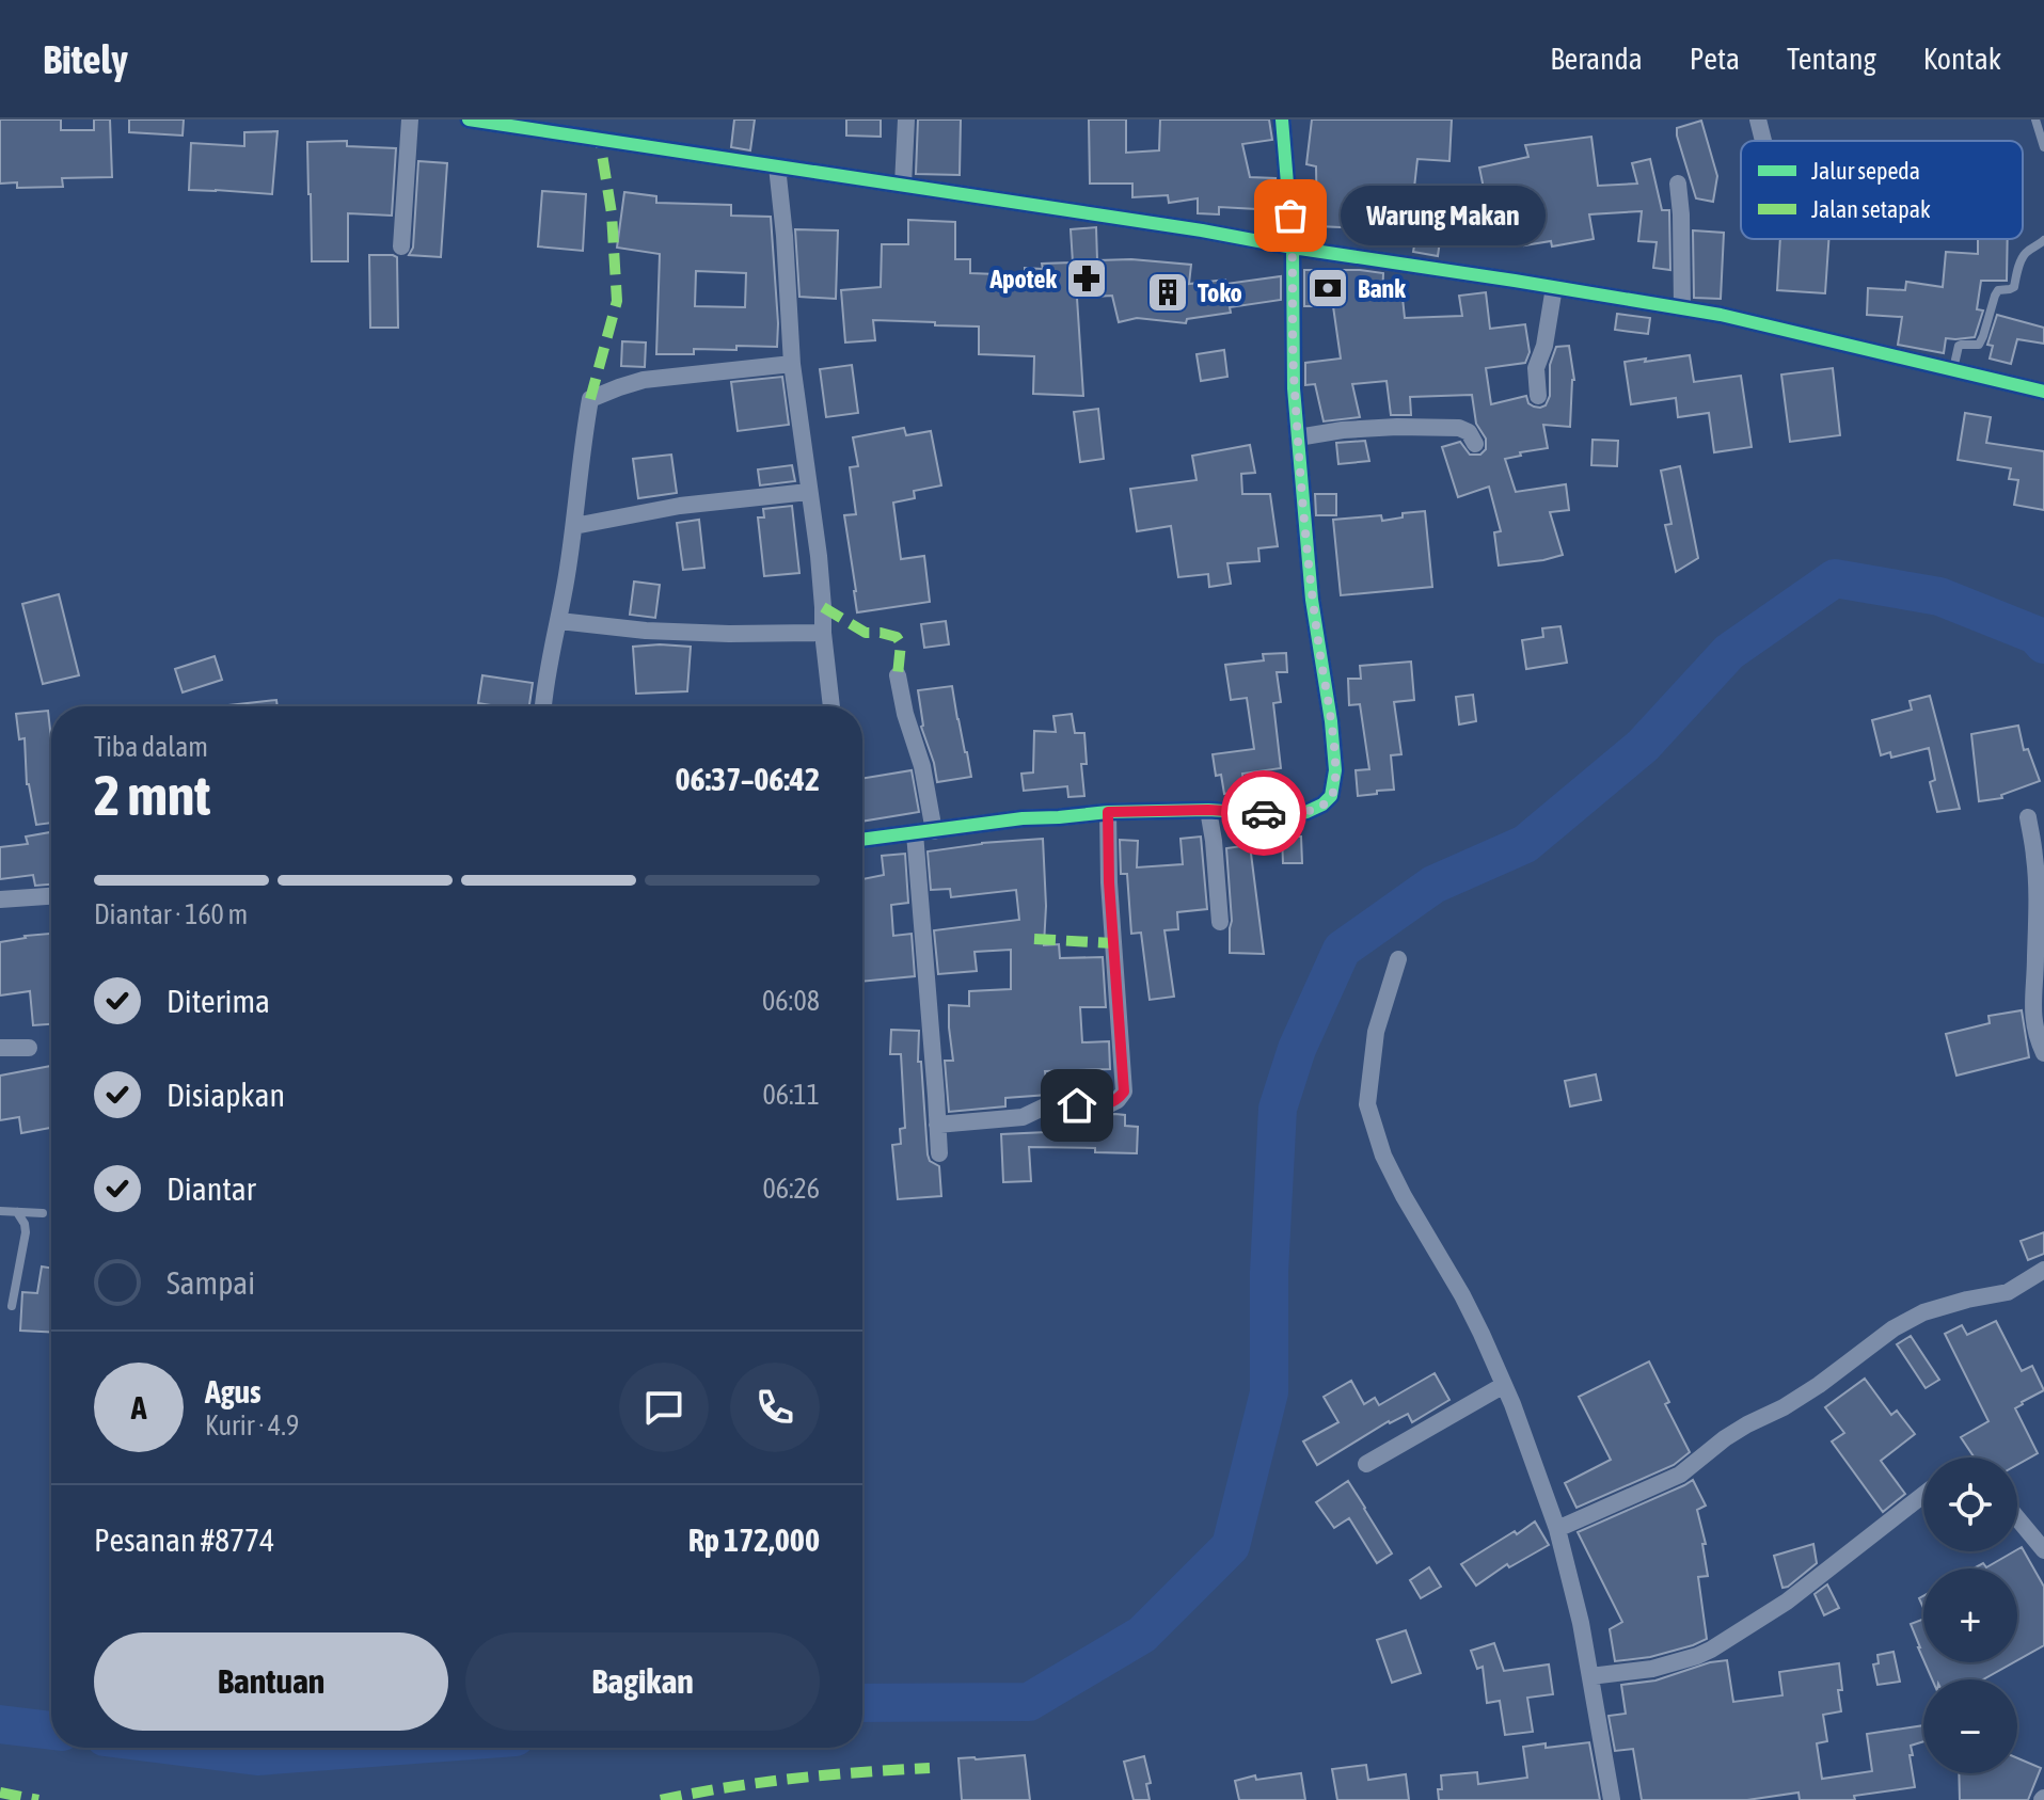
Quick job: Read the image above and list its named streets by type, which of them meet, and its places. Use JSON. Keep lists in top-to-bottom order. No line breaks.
{"places":{"other":["Warung Makan"],"pharmacy":["Apotek"],"bank":["Bank"],"building":["Toko"]},"legend":["Jalur sepeda","Jalan setapak"],"page":{"header":"Bitely","nav":["Beranda","Peta","Tentang","Kontak"],"bubble":"Warung Makan","heading":["2 mnt","Tiba dalam","06:37–06:42"],"panel":["Agus","Kurir · 4.9","Pesanan #8774","Rp 172,000"],"bar":"Diantar · 160 m","list":[["Diterima","06:08"],["Disiapkan","06:11"],["Diantar","06:26"],"Sampai"],"round":"A","map_buttons":["+","−"],"buttons":["Bantuan","Bagikan"]}}
